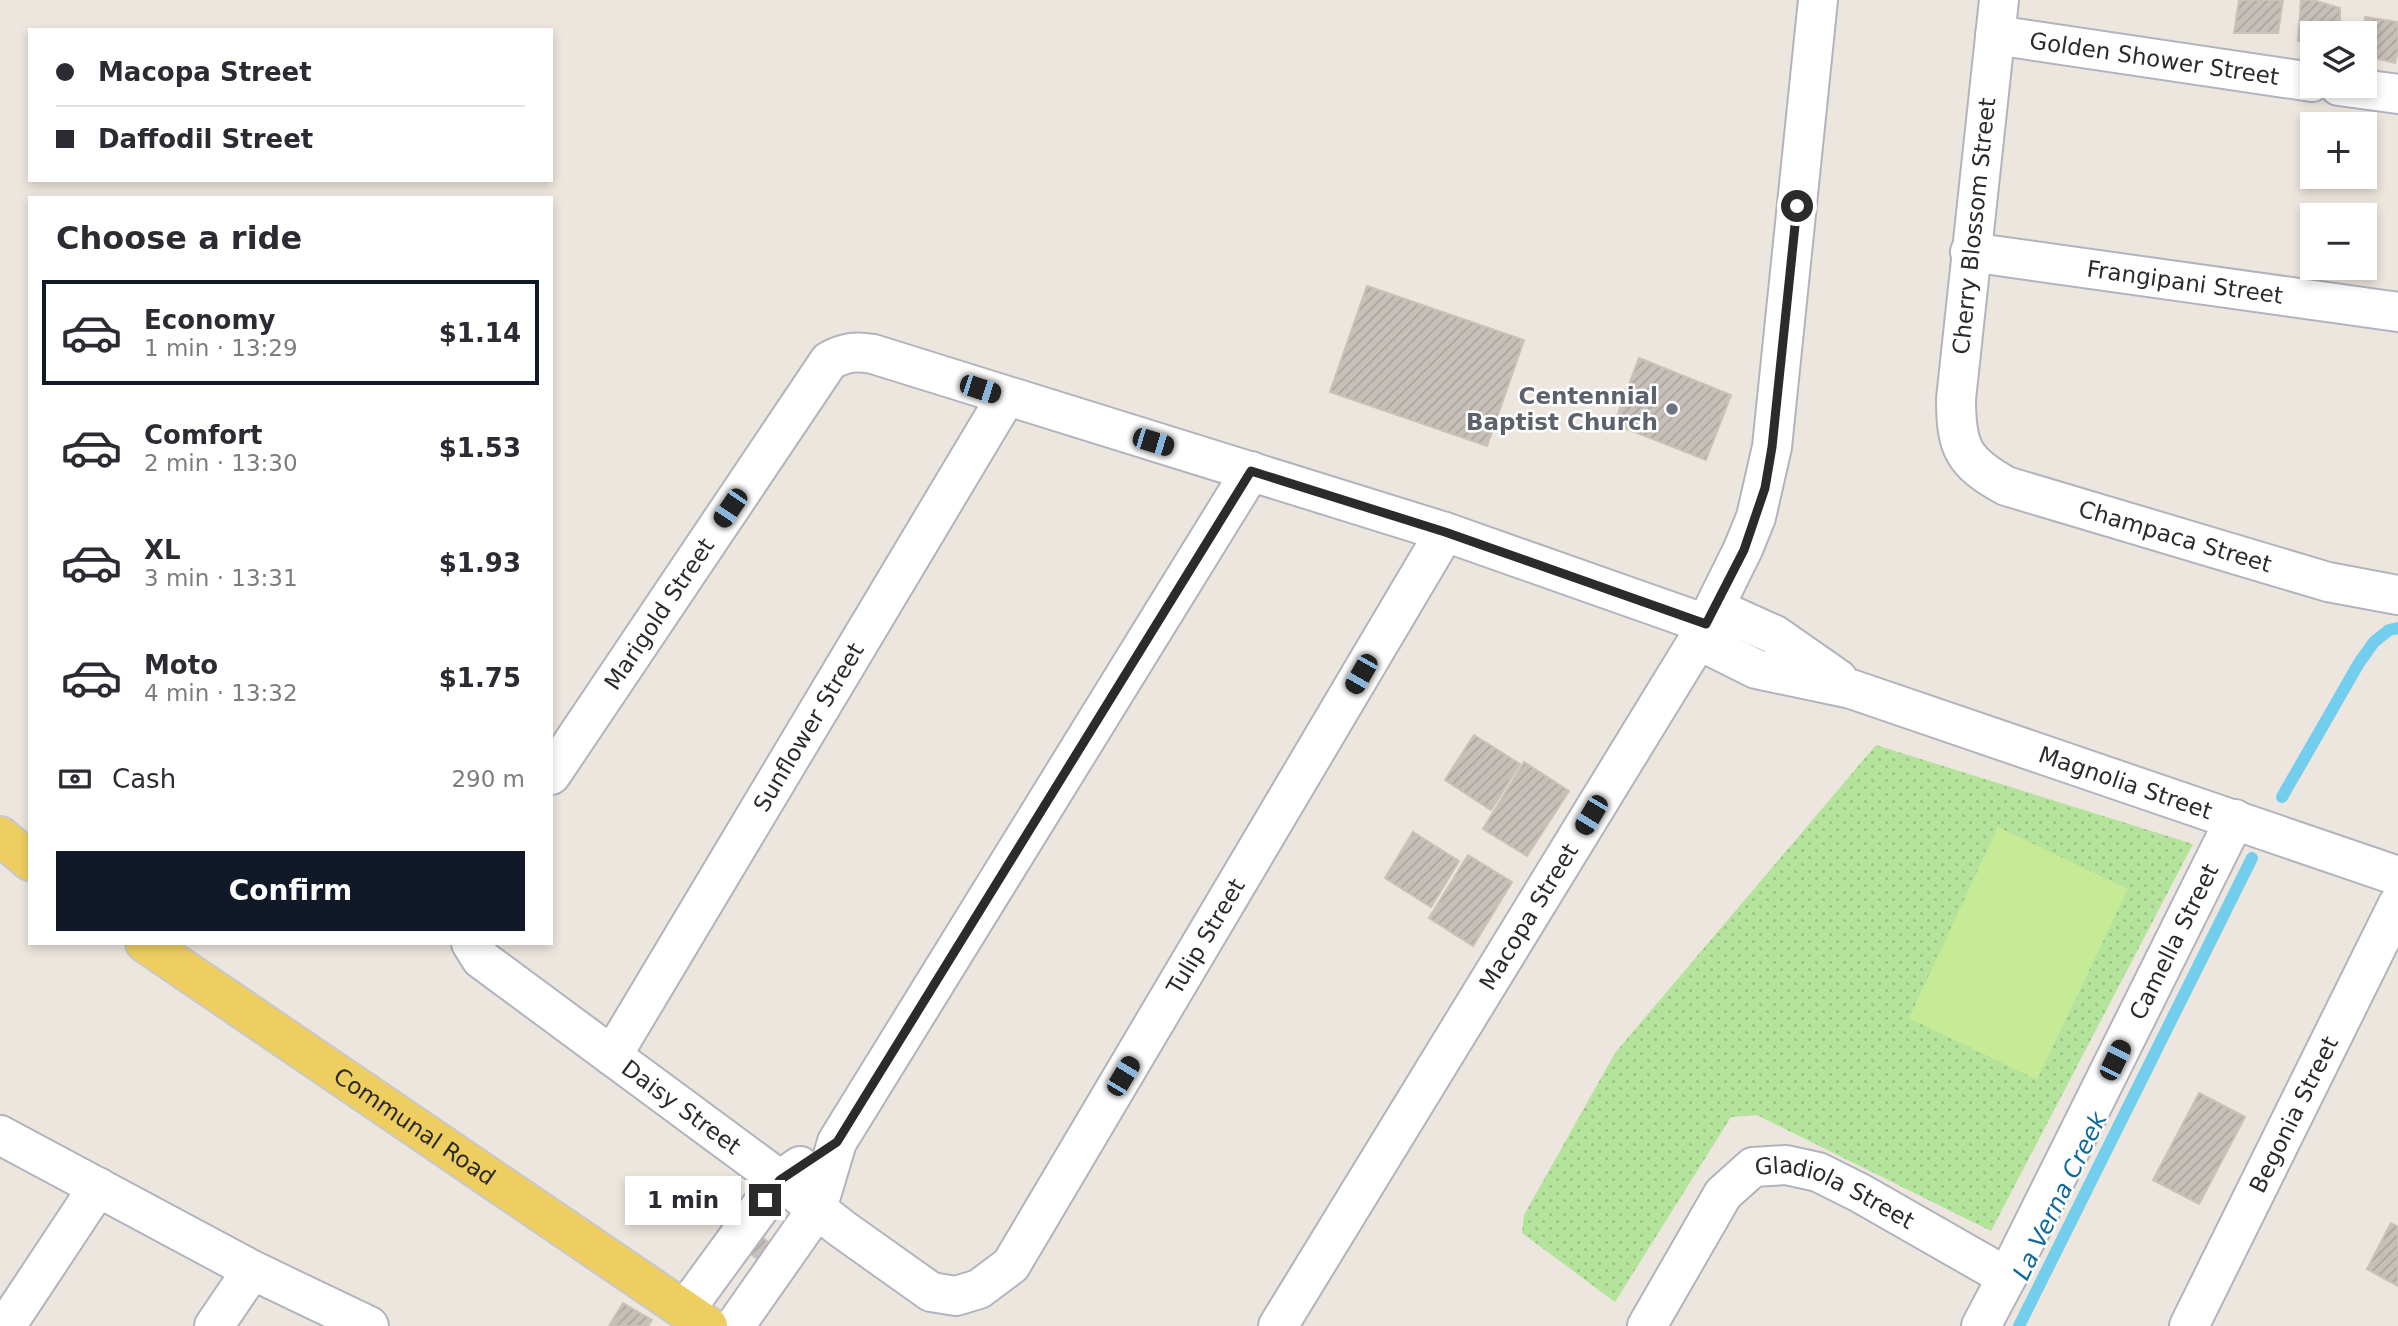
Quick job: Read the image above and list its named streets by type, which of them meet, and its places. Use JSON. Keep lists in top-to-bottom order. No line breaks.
{"streets":{"main road":["Communal Road"],"street":["Golden Shower Street","Cherry Blossom Street","Frangipani Street","Champaca Street","Marigold Street","Sunflower Street","Magnolia Street","Macopa Street","Tulip Street","Camella Street","Daisy Street","Begonia Street","Gladiola Street"]},"crossings":[["Golden Shower Street","Cherry Blossom Street"],["Cherry Blossom Street","Frangipani Street"],["Cherry Blossom Street","Champaca Street"],["Marigold Street","Magnolia Street"],["Sunflower Street","Magnolia Street"],["Sunflower Street","Daisy Street"],["Magnolia Street","Macopa Street"],["Magnolia Street","Tulip Street"],["Magnolia Street","Camella Street"],["Tulip Street","Daisy Street"],["Camella Street","Gladiola Street"]],"water":["La Verna Creek"],"places":["Centennial Baptist Church"],"page":{"map_buttons":["+","−"],"banner":["Macopa Street","Daffodil Street"],"heading":"Choose a ride","list":[{"name":"Economy","note":"1 min · 13:29","value":"$1.14"},{"name":"Comfort","note":"2 min · 13:30","value":"$1.53"},{"name":"XL","note":"3 min · 13:31","value":"$1.93"},{"name":"Moto","note":"4 min · 13:32","value":"$1.75"}],"pay":["Cash","290 m"],"buttons":"Confirm","bubble":"1 min"}}
